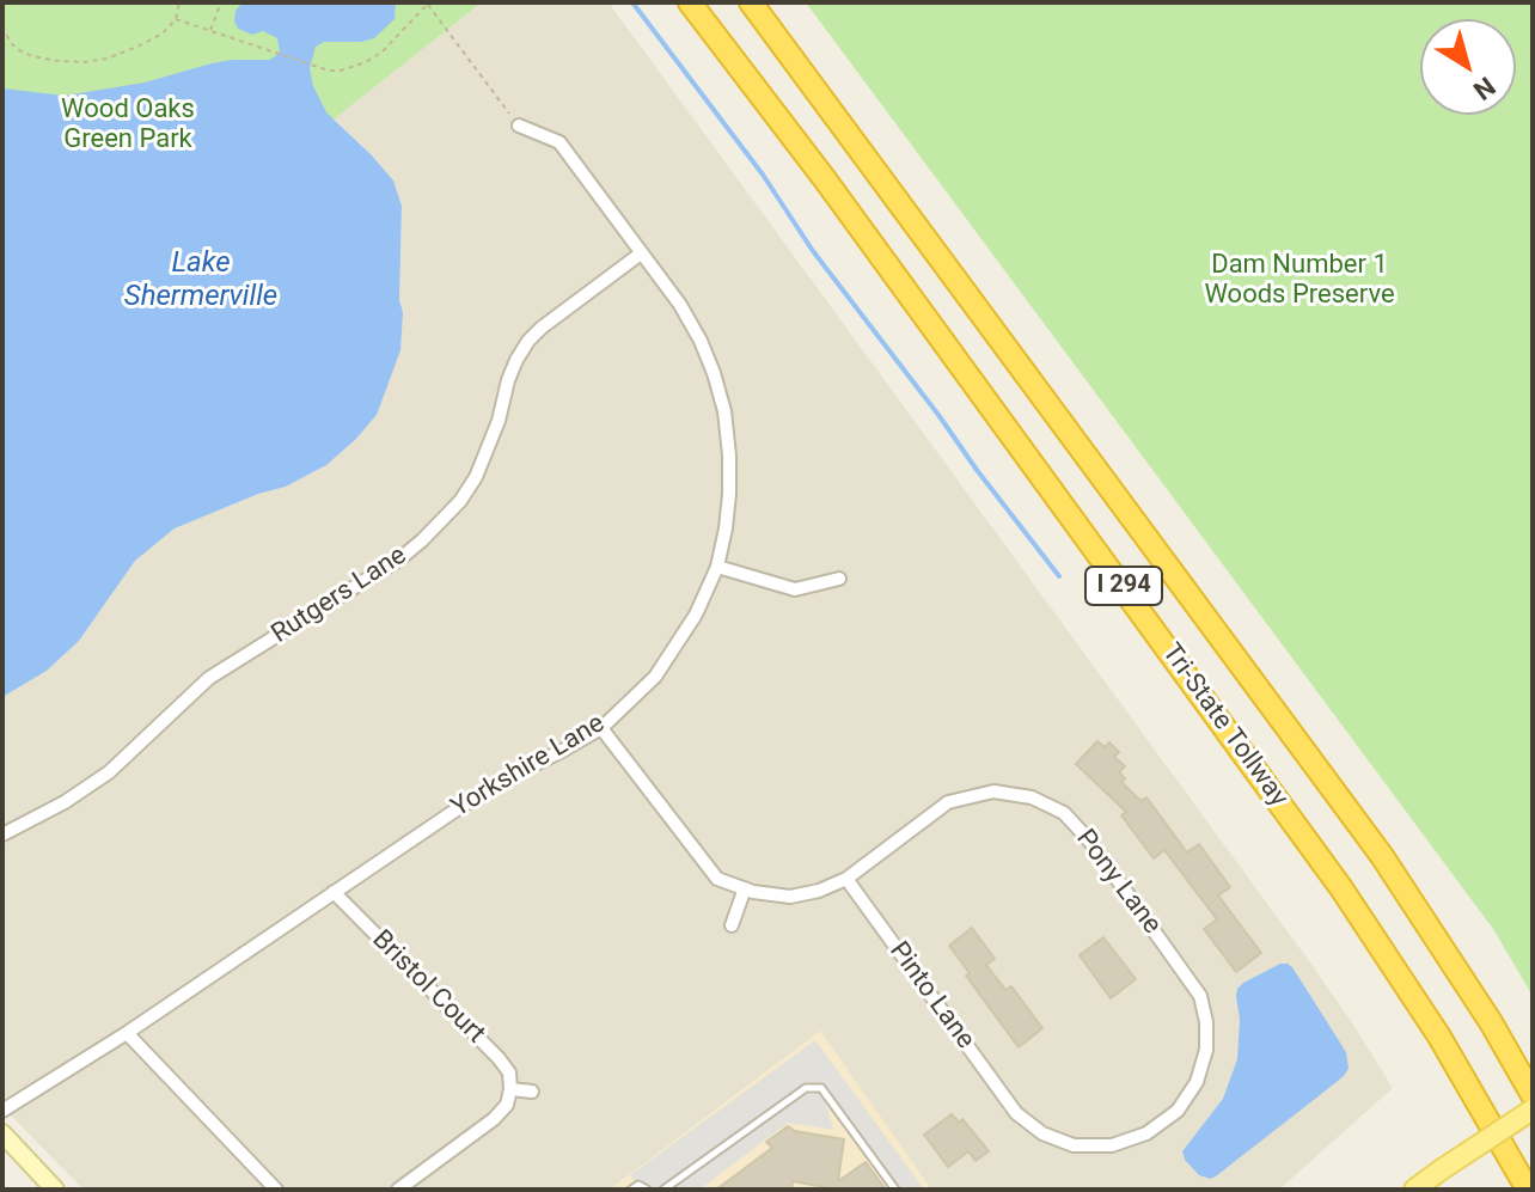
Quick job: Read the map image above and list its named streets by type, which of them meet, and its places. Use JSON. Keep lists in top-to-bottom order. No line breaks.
{"streets":{"highway":["I 294","Tri-State Tollway"],"street":["Rutgers Lane","Yorkshire Lane","Pony Lane","Bristol Court","Pinto Lane"]},"crossings":[["Rutgers Lane","Yorkshire Lane"],["Yorkshire Lane","Pony Lane"],["Yorkshire Lane","Bristol Court"],["Pony Lane","Pinto Lane"]],"water":["Lake Shermerville"],"parks":["Wood Oaks Green Park","Dam Number 1 Woods Preserve"],"north":"bottom right"}
